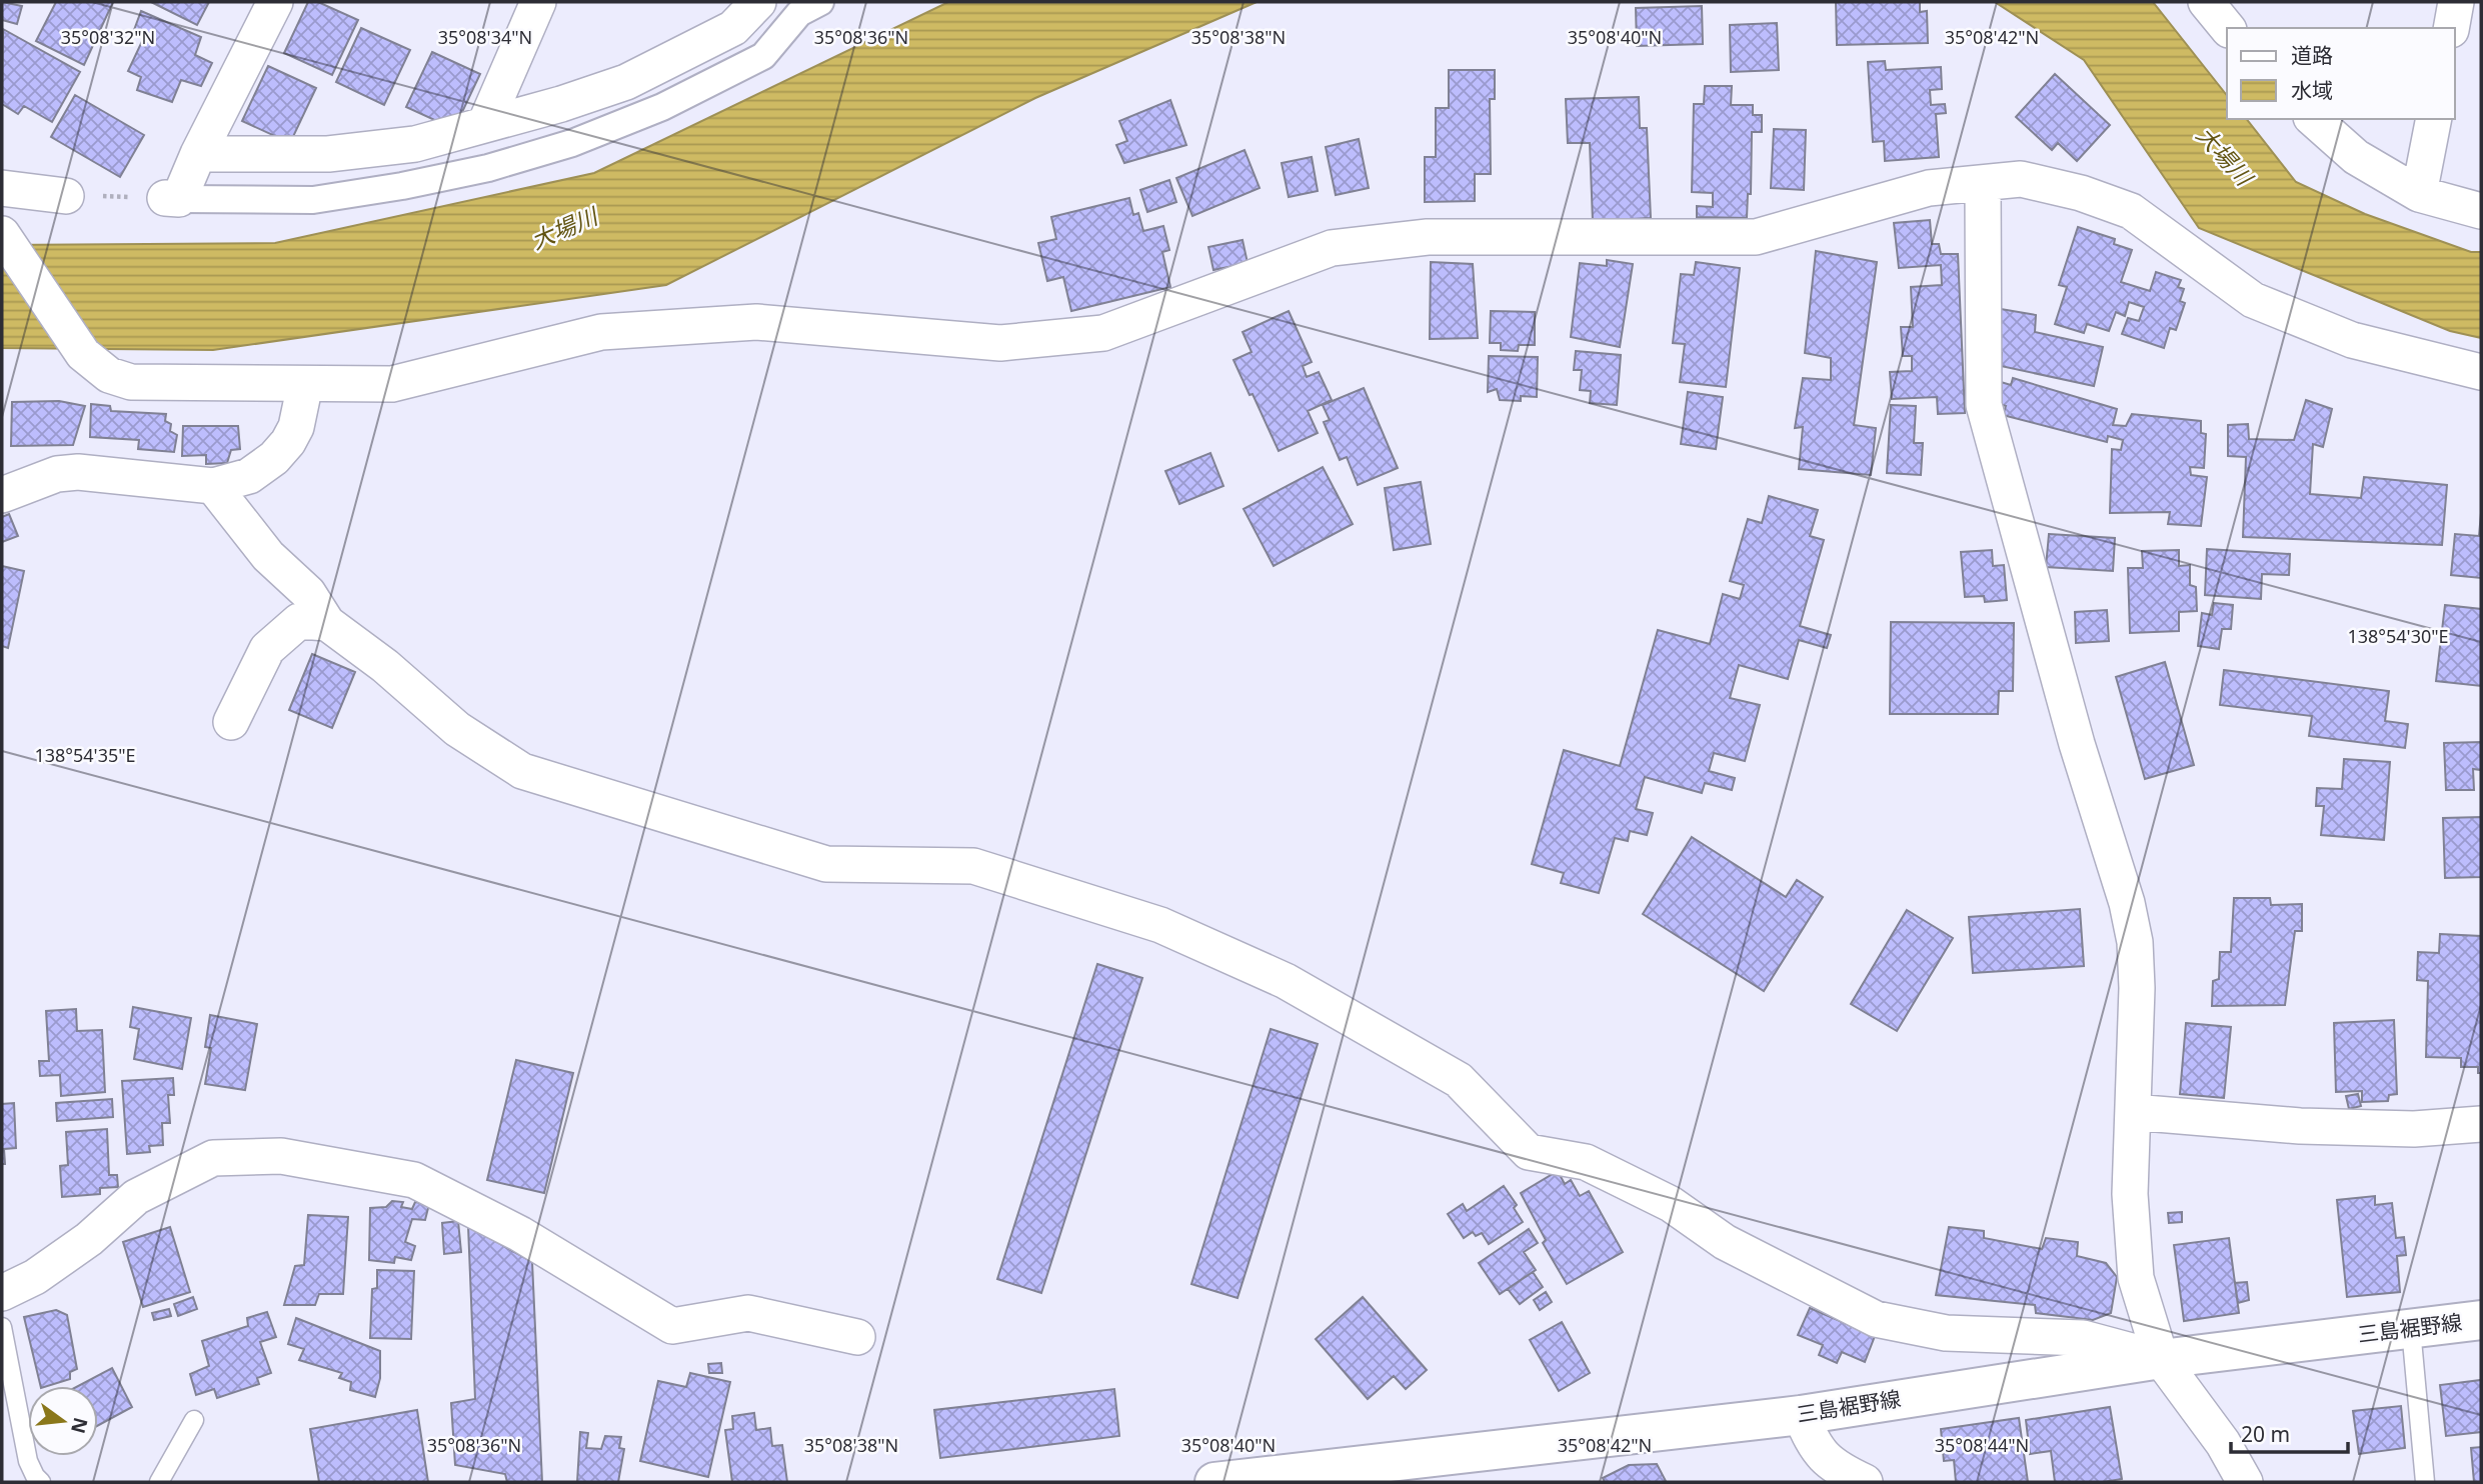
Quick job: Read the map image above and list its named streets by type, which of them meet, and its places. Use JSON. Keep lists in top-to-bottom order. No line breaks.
{"streets":{"main road":["三島裾野線"]},"water":["大場川"],"legend":["道路","水域"],"scale_bar":"20 m","north":"right","coordinates":["35°08'32\"N","35°08'34\"N","35°08'36\"N","35°08'38\"N","35°08'40\"N","35°08'42\"N","138°54'30\"E","138°54'35\"E","35°08'44\"N"]}
